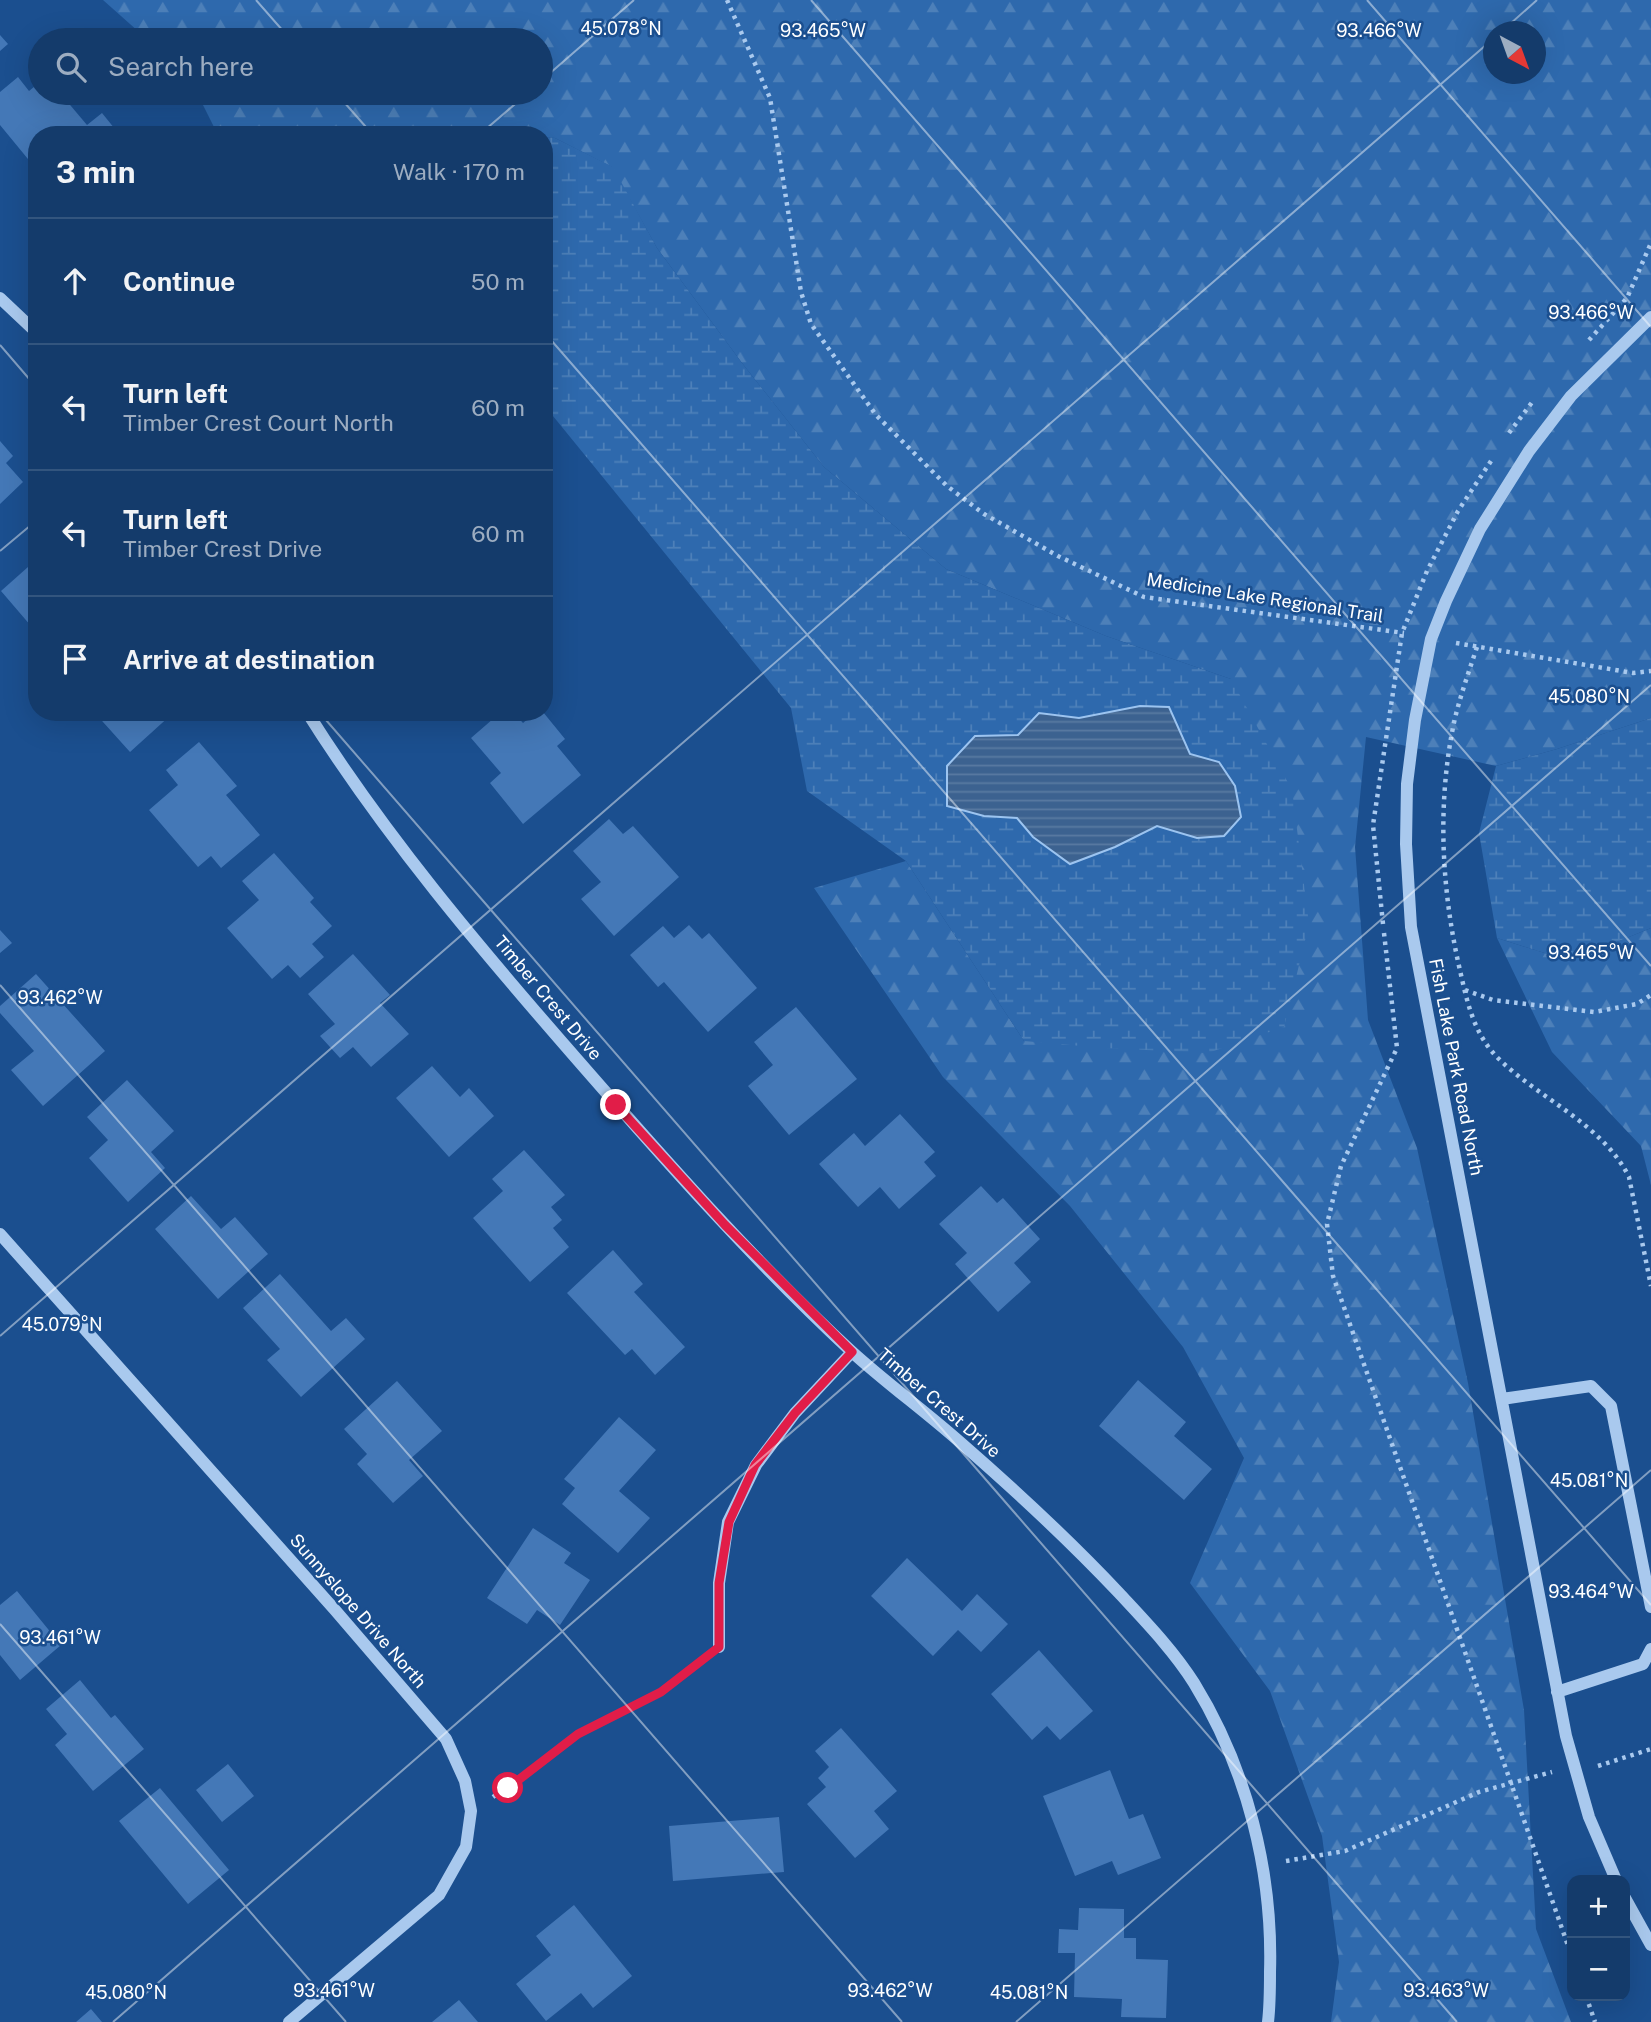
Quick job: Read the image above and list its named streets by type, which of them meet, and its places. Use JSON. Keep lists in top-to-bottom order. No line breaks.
{"streets":{"street":["Timber Crest Drive","Fish Lake Park Road North","Sunnyslope Drive North"],"path":["Medicine Lake Regional Trail"]},"north":"bottom right","page":{"search":"Search here","heading":["3 min","Walk · 170 m"],"list":[["Continue","50 m"],["Turn left","Timber Crest Court North","60 m"],["Turn left","Timber Crest Drive","60 m"],"Arrive at destination"],"map_buttons":["+","−"]},"coordinates":["45.078°N","93.465°W","93.466°W","45.080°N","93.462°W","45.079°N","45.081°N","93.464°W","93.461°W","93.463°W"]}
